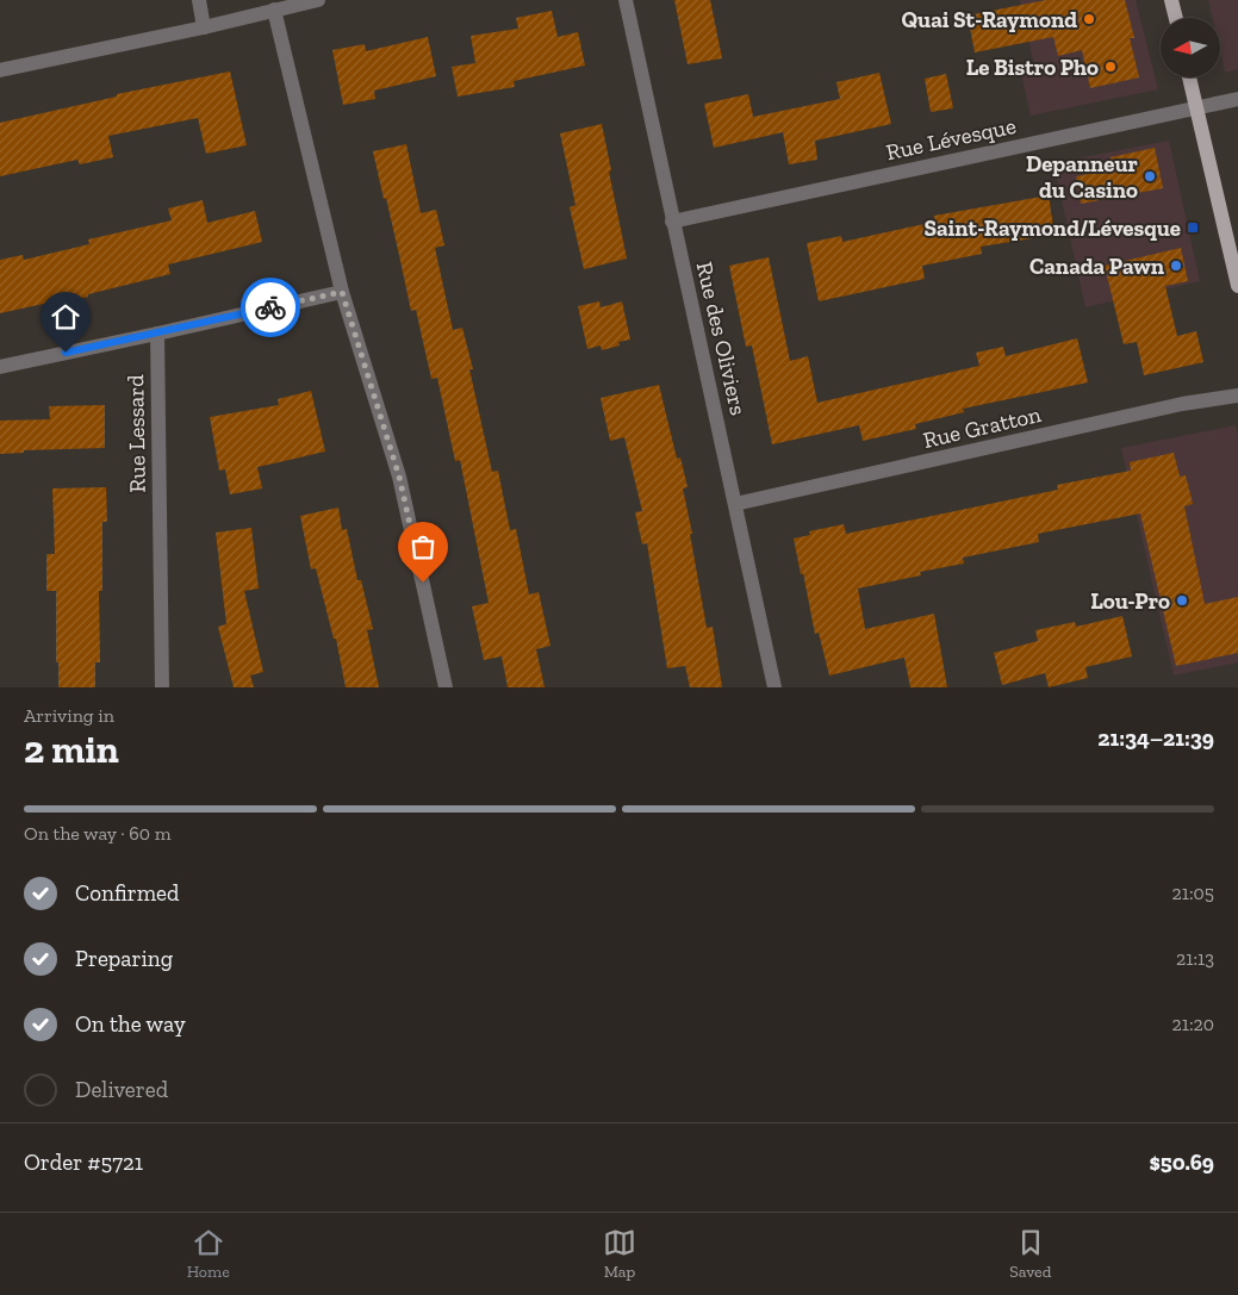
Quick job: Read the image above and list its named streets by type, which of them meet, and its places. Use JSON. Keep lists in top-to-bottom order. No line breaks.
{"streets":{"street":["Rue Lévesque","Rue des Oliviers","Rue Gratton","Rue Lessard"]},"crossings":[["Rue Lévesque","Rue des Oliviers"],["Rue des Oliviers","Rue Gratton"]],"places":{"other":["Quai St-Raymond","Le Bistro Pho","Depanneur du Casino","Canada Pawn","Lou-Pro"],"transit":["Saint-Raymond/Lévesque"]},"north":"left","page":{"heading":["2 min","Arriving in","21:34–21:39"],"panel":["Order #5721","$50.69"],"bar":"On the way · 60 m","list":[["Confirmed","21:05"],["Preparing","21:13"],["On the way","21:20"],"Delivered"],"tabs":["Home","Map","Saved"]}}
